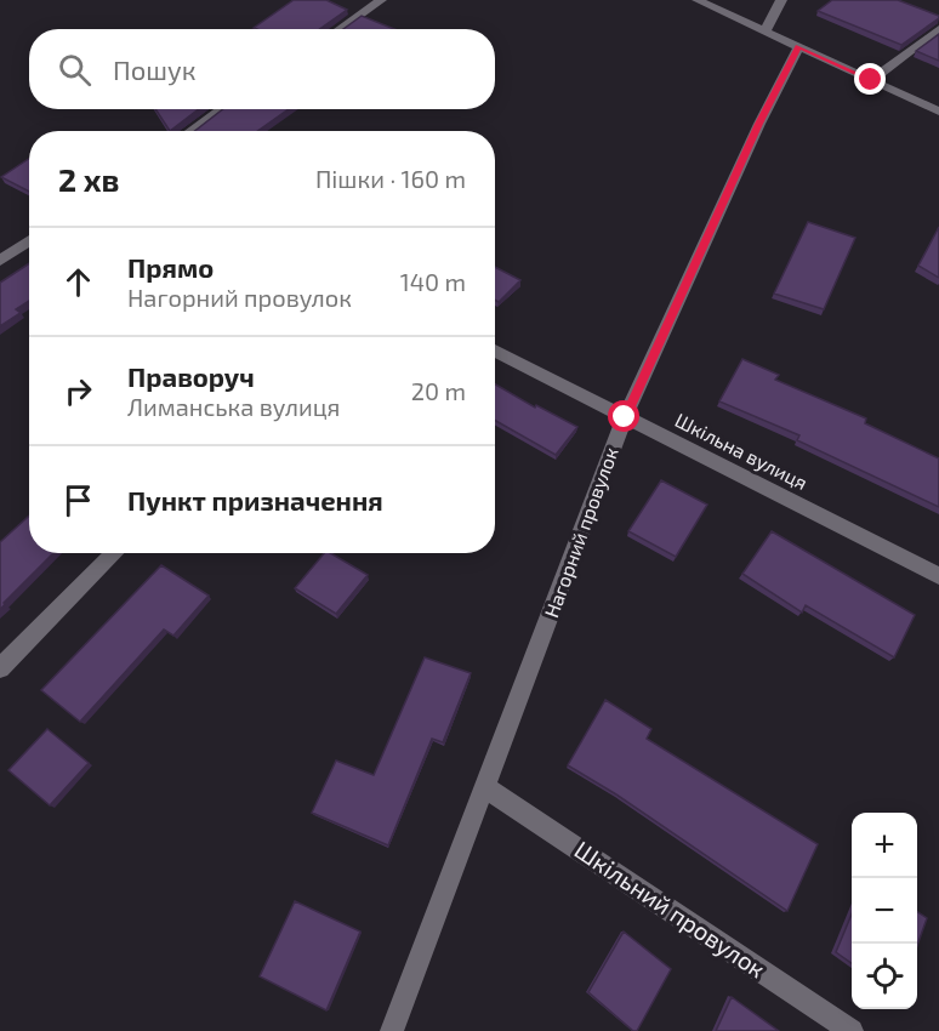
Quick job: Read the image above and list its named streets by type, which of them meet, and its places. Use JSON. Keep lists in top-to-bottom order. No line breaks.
{"streets":{"street":["Шкільна вулиця","Нагорний провулок","Шкільний провулок"]},"crossings":[["Шкільна вулиця","Нагорний провулок"],["Нагорний провулок","Шкільний провулок"]],"page":{"search":"Пошук","heading":["2 хв","Пішки · 160 m"],"list":[["Прямо","Нагорний провулок","140 m"],["Праворуч","Лиманська вулиця","20 m"],"Пункт призначення"],"map_buttons":["+","−"]}}
